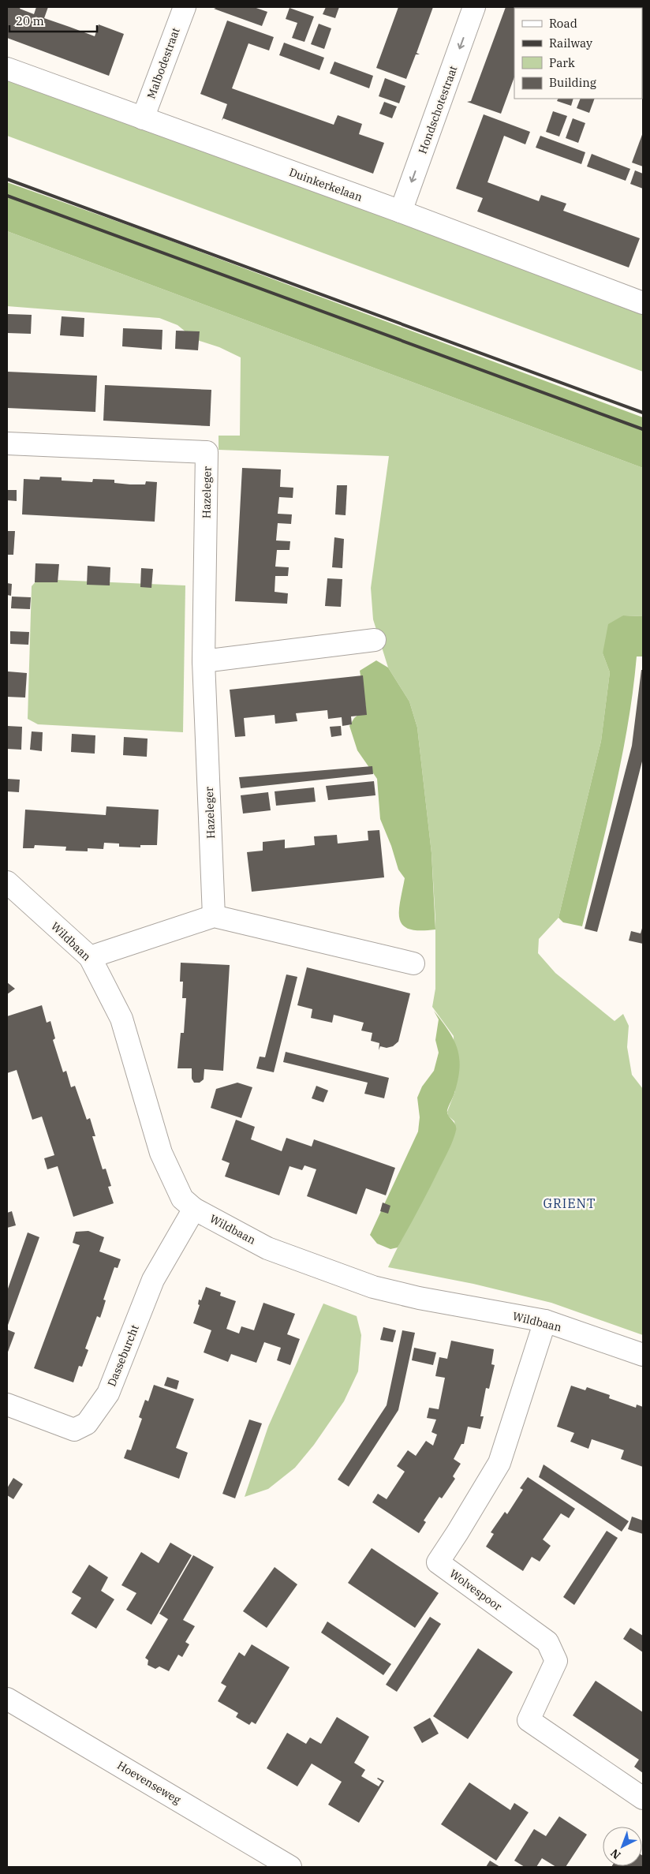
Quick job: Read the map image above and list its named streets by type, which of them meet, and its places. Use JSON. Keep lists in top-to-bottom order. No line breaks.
{"streets":{"street":["Malbodestraat","Hondschotestraat","Duinkerkelaan","Hazeleger","Wildbaan","Dasseburcht","Wolvespoor","Hoevenseweg"]},"crossings":[["Malbodestraat","Duinkerkelaan"],["Hondschotestraat","Duinkerkelaan"],["Wildbaan","Dasseburcht"],["Wildbaan","Wolvespoor"]],"one_way":["Hondschotestraat"],"districts":["GRIENT"],"legend":["Road","Railway","Park","Building"],"scale_bar":"20 m","north":"bottom left"}
